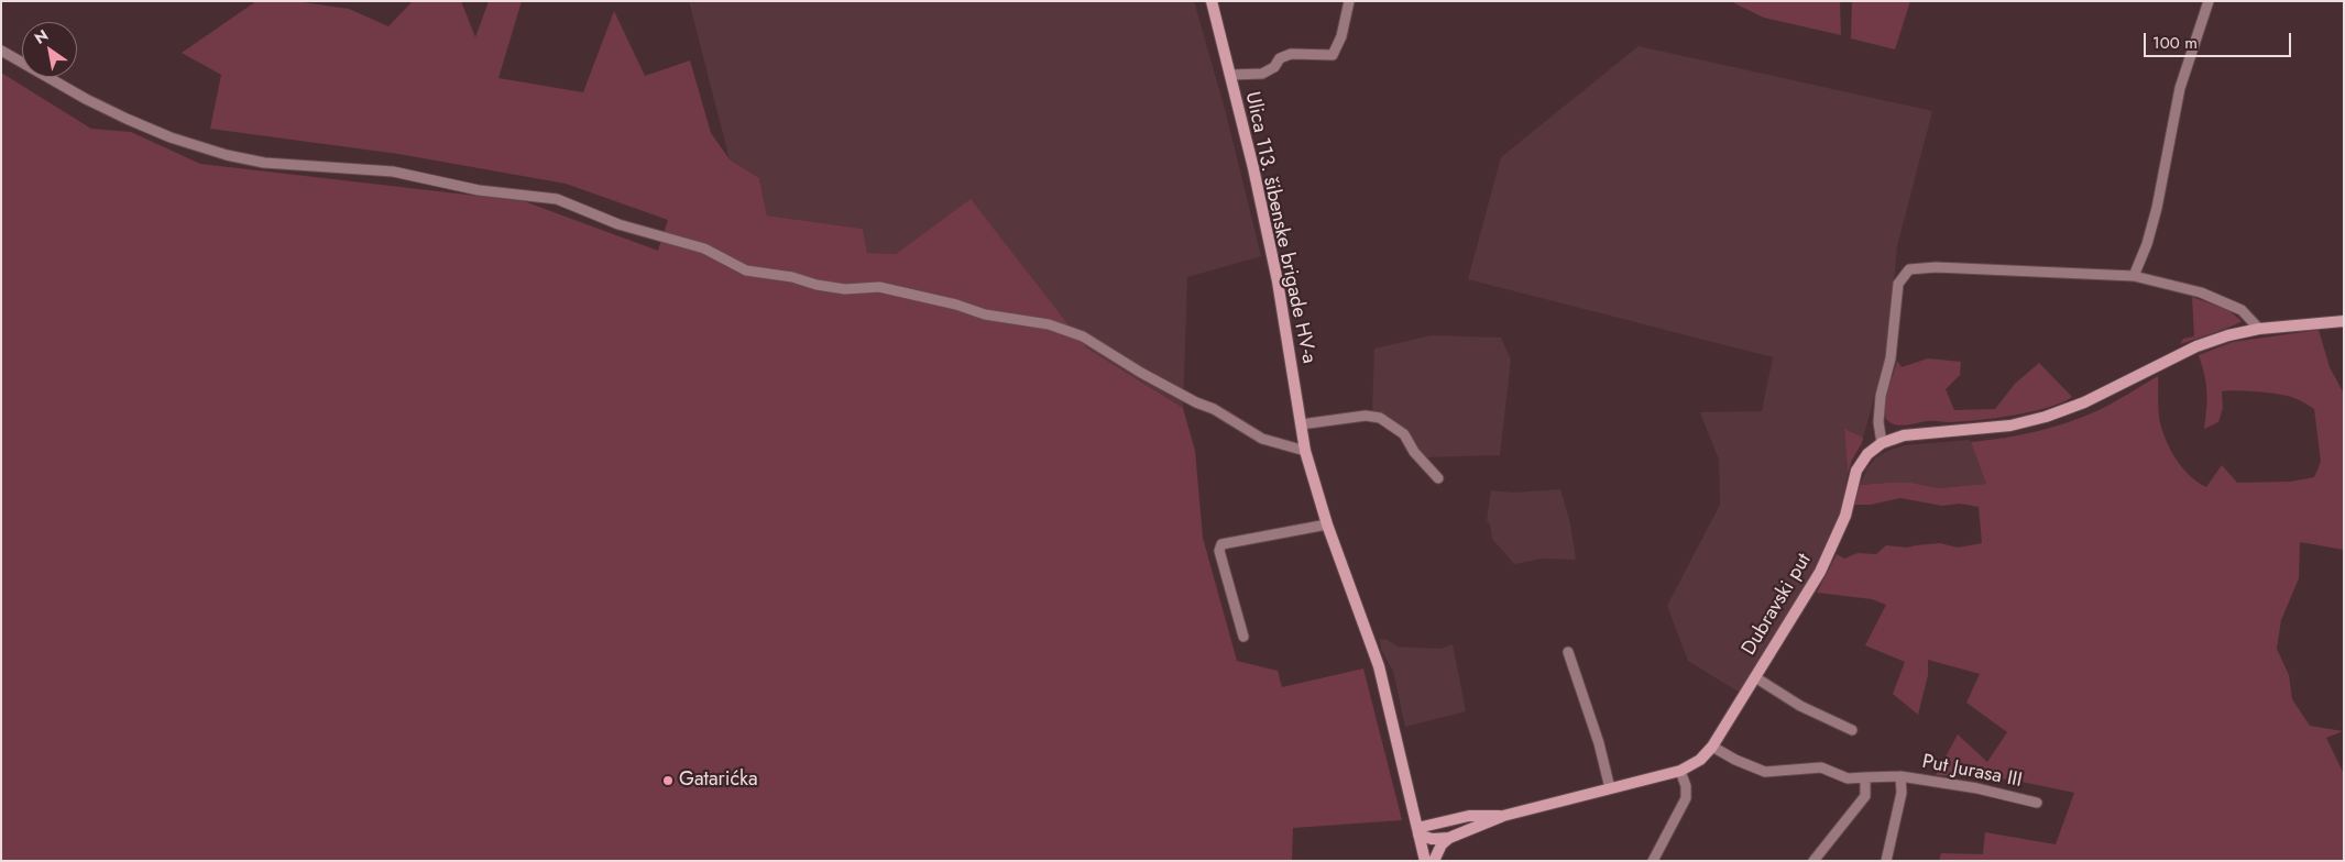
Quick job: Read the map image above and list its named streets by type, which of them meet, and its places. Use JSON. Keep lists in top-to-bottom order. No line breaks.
{"streets":{"main road":["Ulica 113. šibenske brigade HV-a","Dubravski put"],"street":["Put Jurasa III"]},"crossings":[["Ulica 113. šibenske brigade HV-a","Dubravski put"],["Dubravski put","Put Jurasa III"]],"places":["Gatarićka"],"scale_bar":"100 m","north":"top left"}
